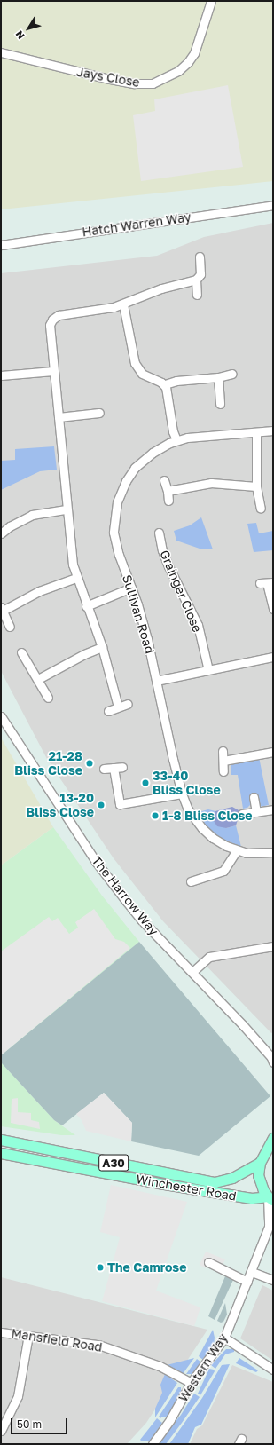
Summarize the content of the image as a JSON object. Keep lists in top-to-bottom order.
{
  "streets": {
    "main road": ["A30", "Winchester Road"],
    "street": [
      "Jays Close",
      "Hatch Warren Way",
      "Grainger Close",
      "Sullivan Road",
      "The Harrow Way",
      "Mansfield Road",
      "Western Way"
    ]
  },
  "crossings": [
    ["Winchester Road", "Western Way"],
    ["Mansfield Road", "Western Way"]
  ],
  "places": [
    "21-28 Bliss Close",
    "33-40 Bliss Close",
    "13-20 Bliss Close",
    "1-8 Bliss Close",
    "The Camrose"
  ],
  "scale_bar": "50 m",
  "north": "bottom left"
}
